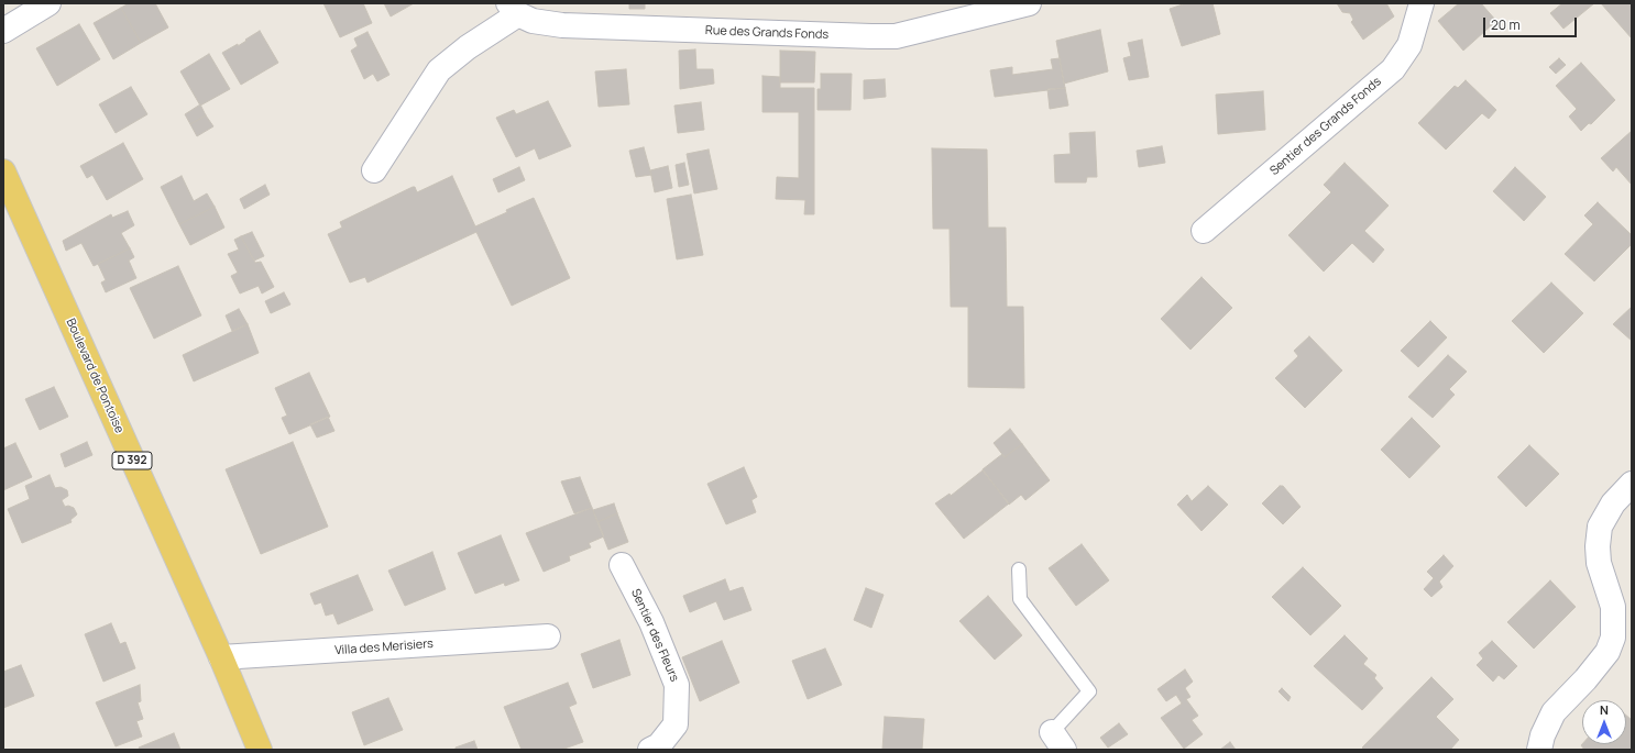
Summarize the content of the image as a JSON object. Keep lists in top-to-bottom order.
{
  "streets": {
    "main road": ["Boulevard de Pontoise", "D 392"],
    "street": [
      "Rue des Grands Fonds",
      "Sentier des Grands Fonds",
      "Sentier des Fleurs",
      "Villa des Merisiers"
    ]
  },
  "crossings": [
    ["Boulevard de Pontoise", "Villa des Merisiers"]
  ],
  "scale_bar": "20 m",
  "north": "top"
}
